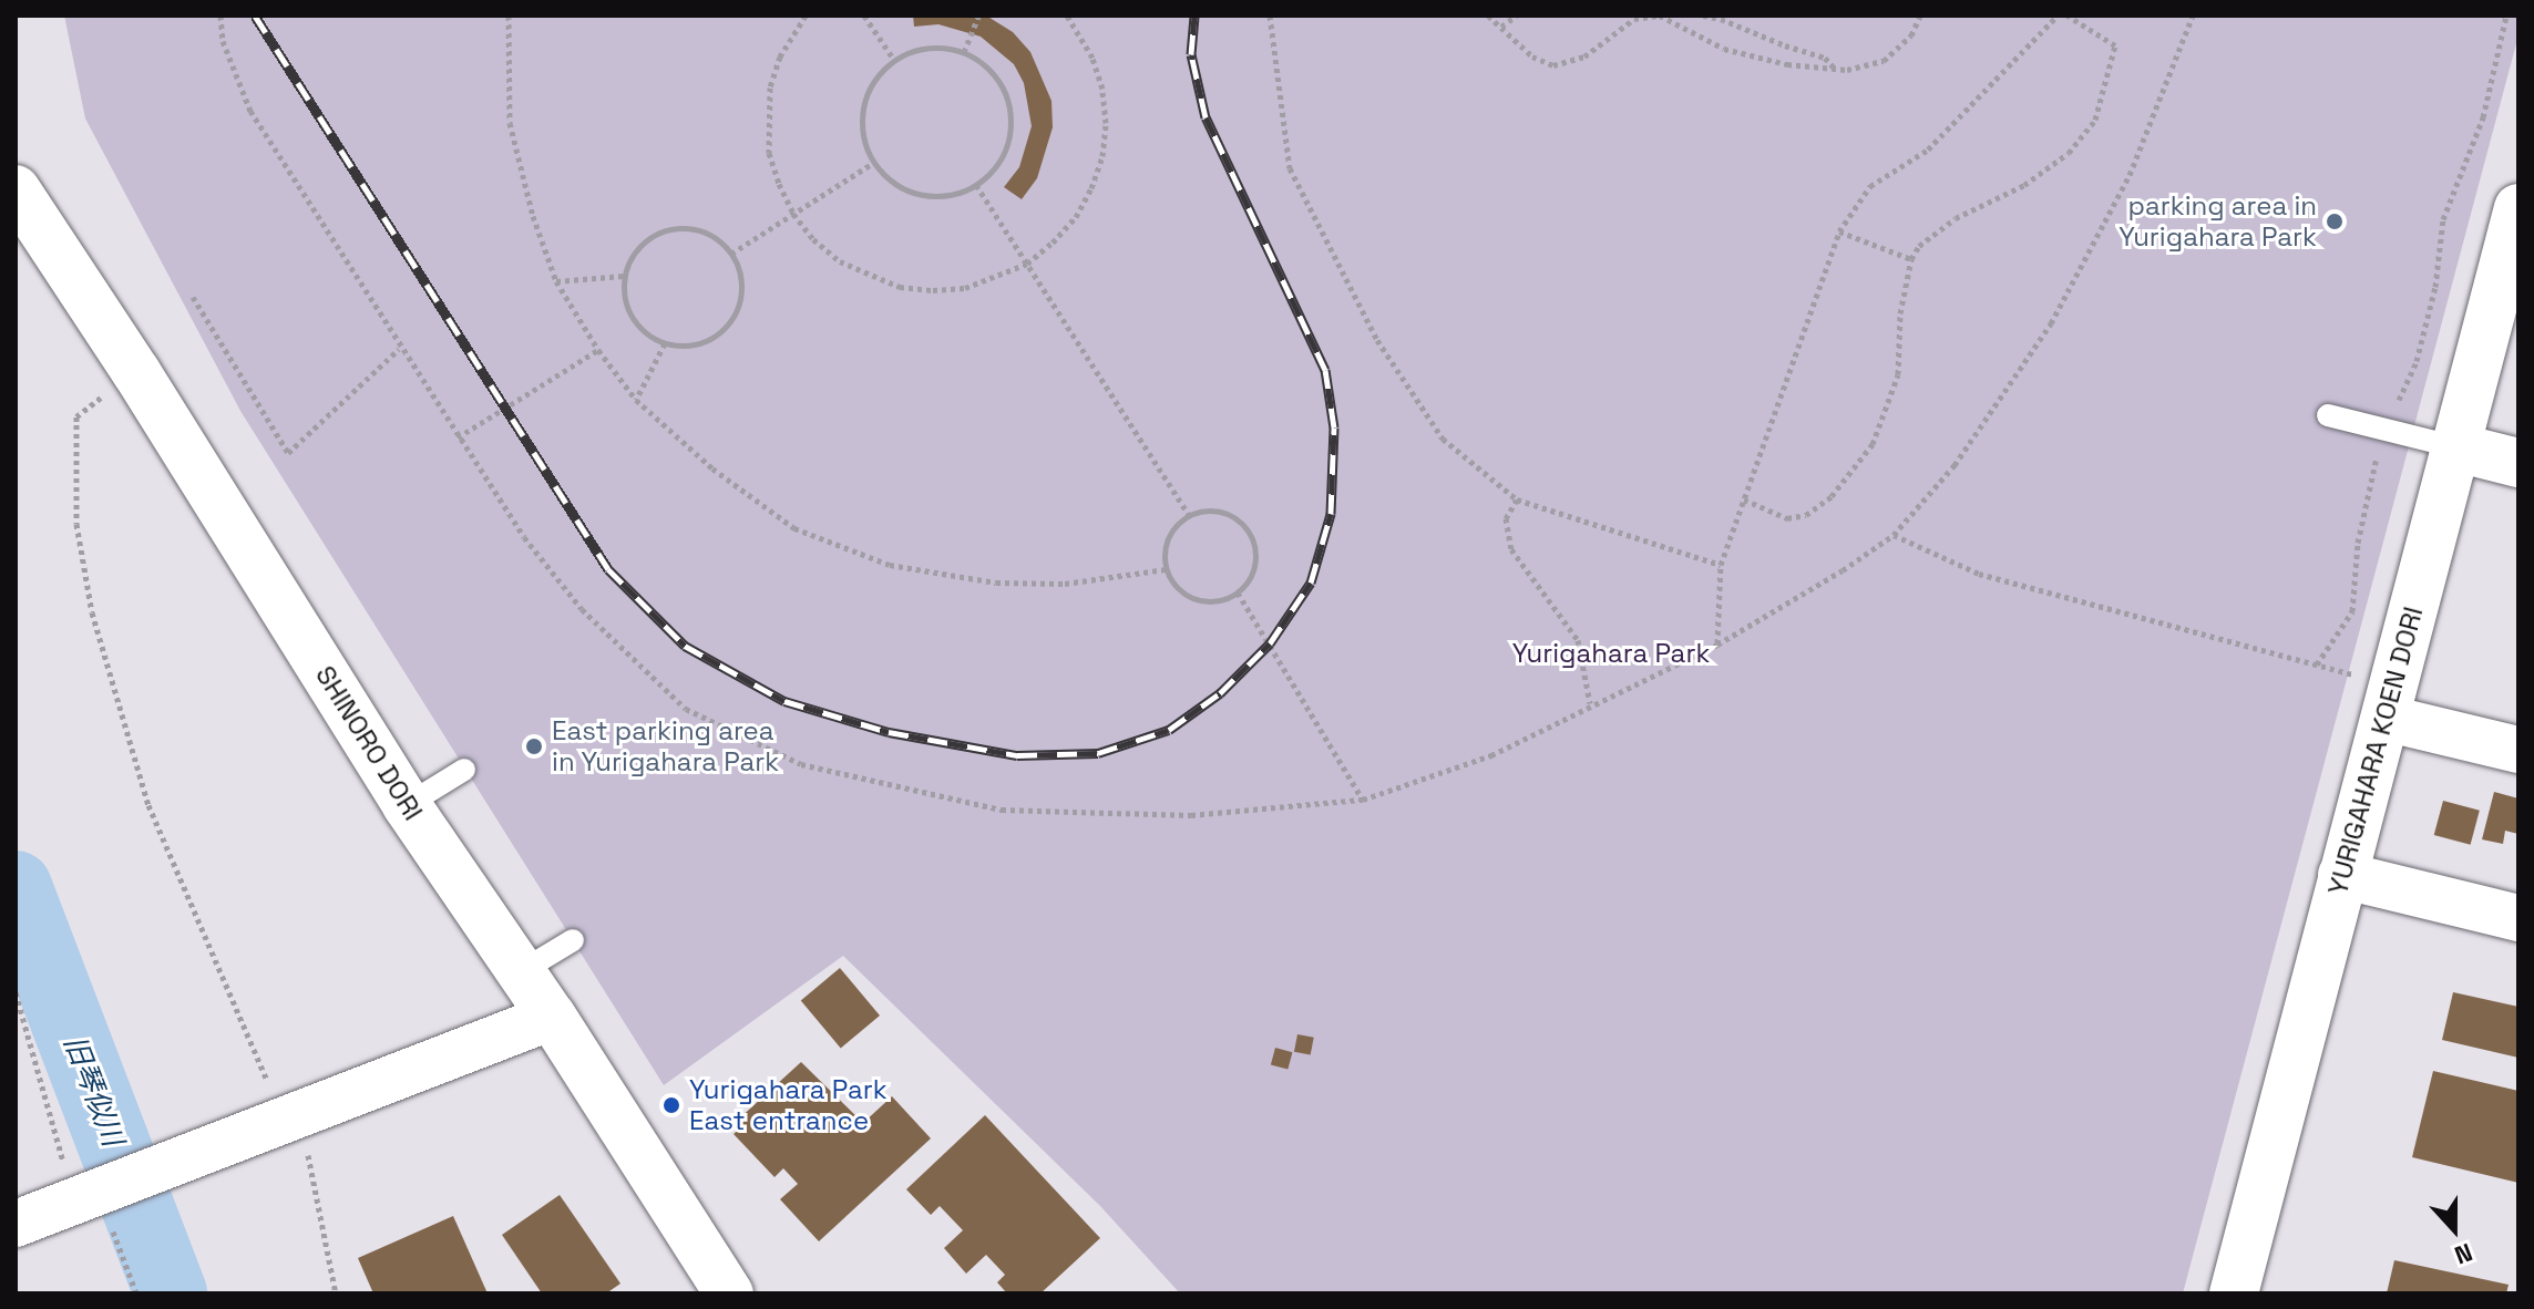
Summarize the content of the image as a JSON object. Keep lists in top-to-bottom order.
{
  "streets": {
    "street": ["SHINORO DORI", "YURIGAHARA KOEN DORI"]
  },
  "water": ["旧琴似川"],
  "parks": ["Yurigahara Park"],
  "places": ["parking area in Yurigahara Park", "East parking area in Yurigahara Park", "Yurigahara Park East entrance"],
  "north": "bottom"
}
